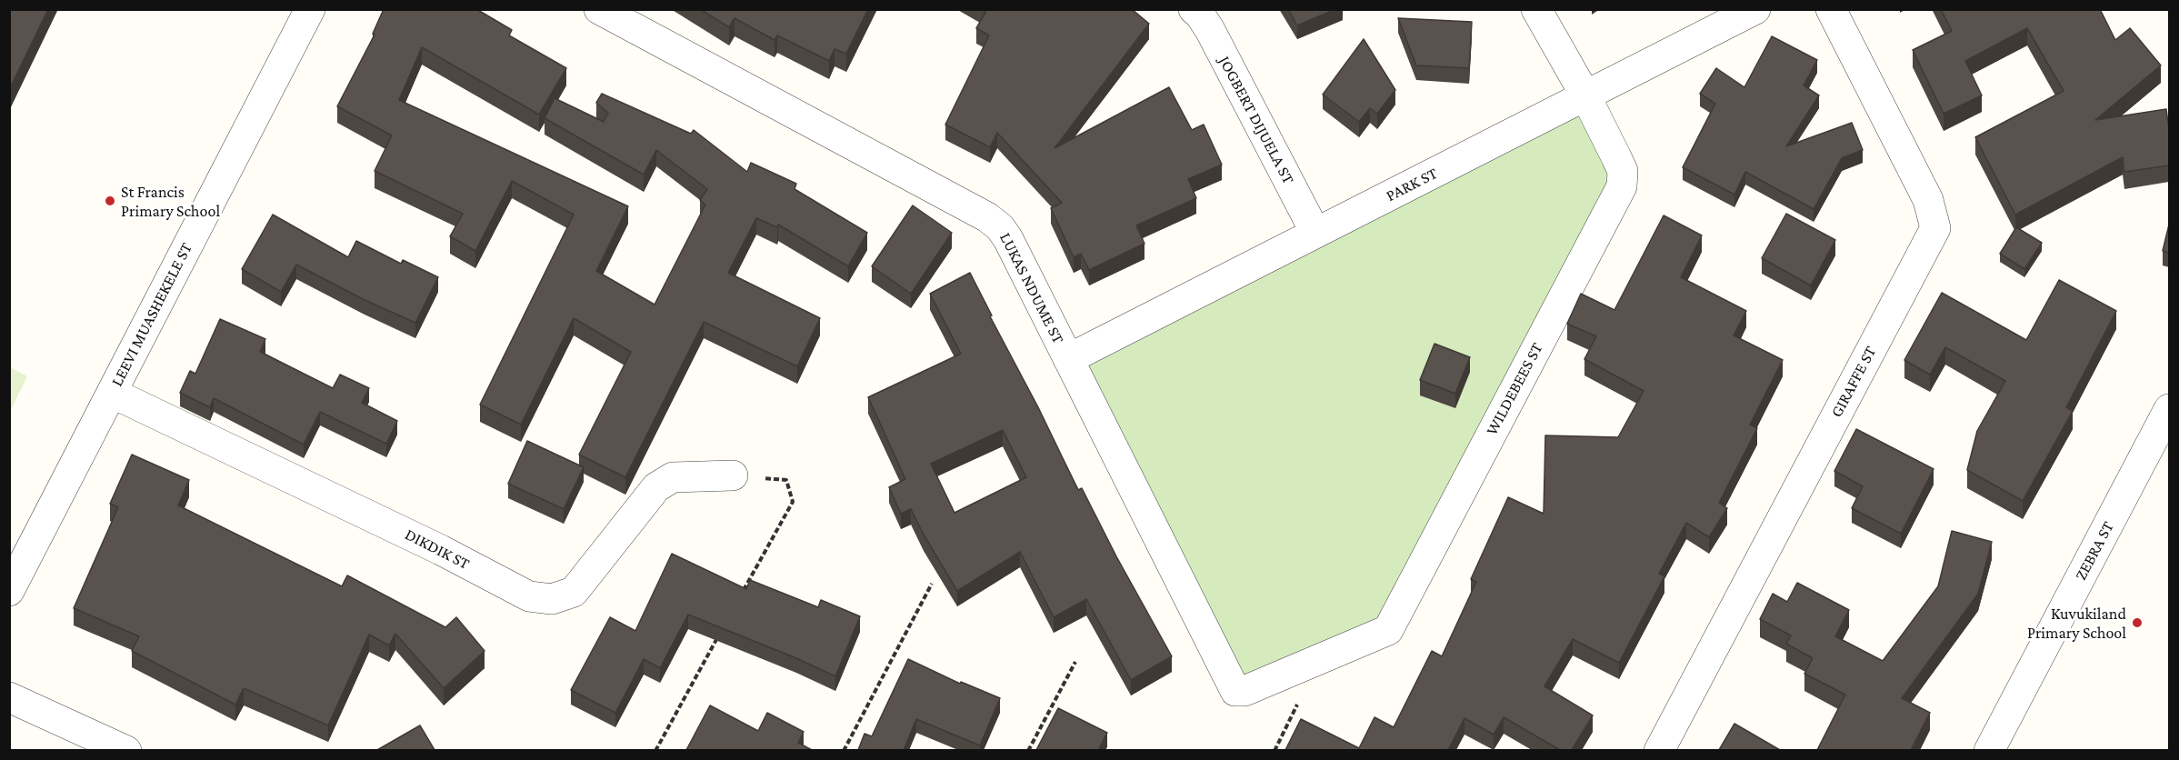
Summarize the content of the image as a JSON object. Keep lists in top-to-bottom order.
{
  "streets": {
    "street": [
      "JOGBERT DIJUELA ST",
      "PARK ST",
      "LUKAS NDUME ST",
      "LEEVI MUASHEKELE ST",
      "GIRAFFE ST",
      "WILDEBEES ST",
      "DIKDIK ST",
      "ZEBRA ST"
    ]
  },
  "crossings": [
    ["JOGBERT DIJUELA ST", "PARK ST"],
    ["PARK ST", "LUKAS NDUME ST"],
    ["PARK ST", "WILDEBEES ST"],
    ["LUKAS NDUME ST", "WILDEBEES ST"],
    ["LEEVI MUASHEKELE ST", "DIKDIK ST"]
  ],
  "places": ["St Francis Primary School", "Kuvukiland Primary School"]
}
